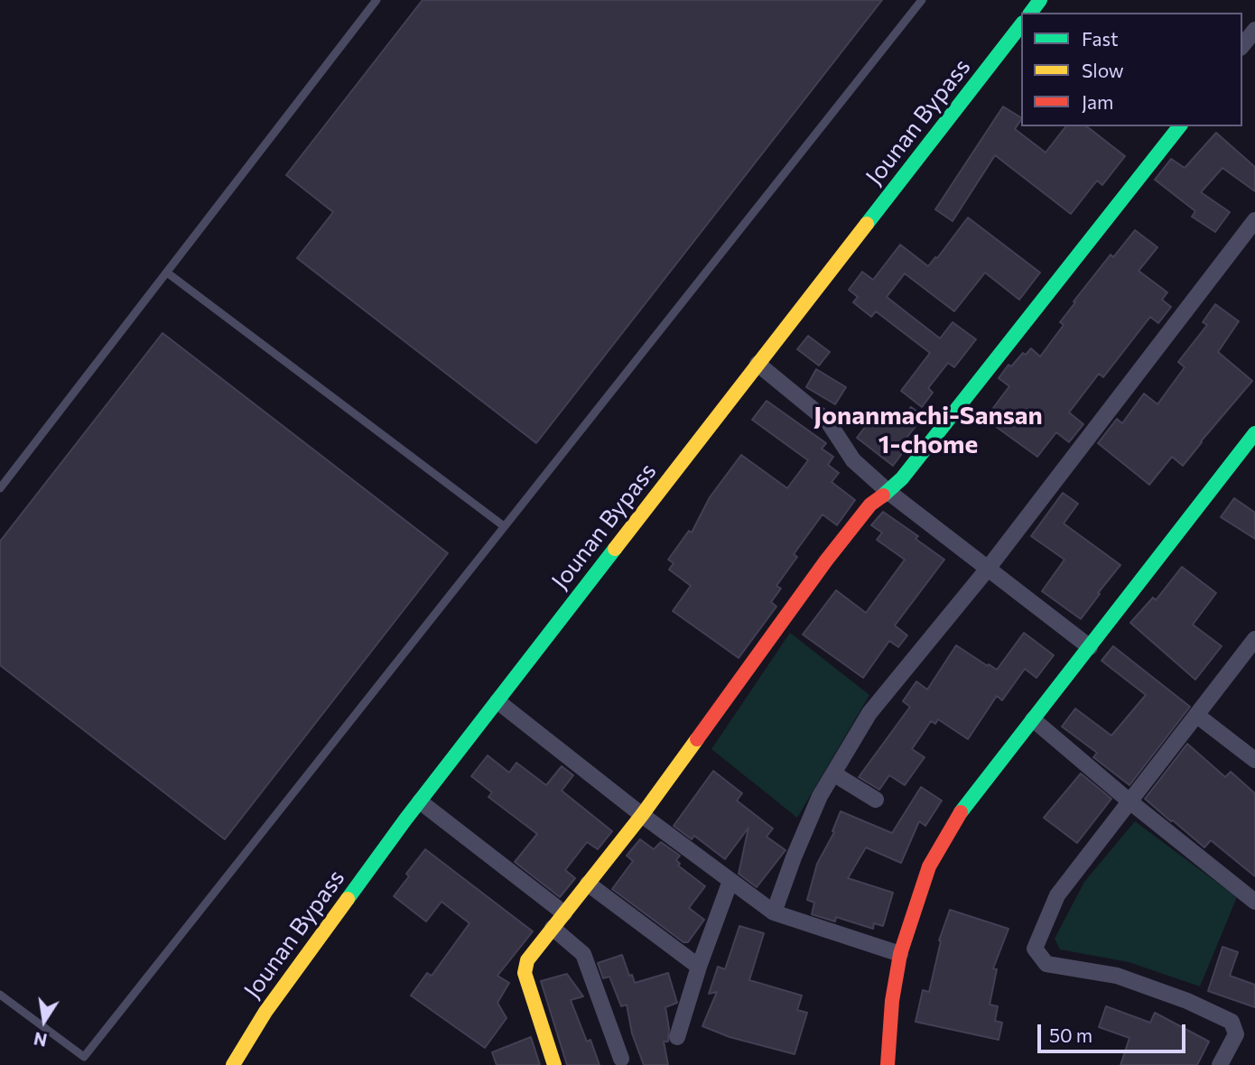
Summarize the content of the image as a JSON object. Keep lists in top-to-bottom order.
{
  "streets": {
    "main road": ["Jounan Bypass"]
  },
  "districts": ["Jonanmachi-Sansan 1-chome"],
  "legend": ["Fast", "Slow", "Jam"],
  "scale_bar": "50 m",
  "north": "bottom"
}
